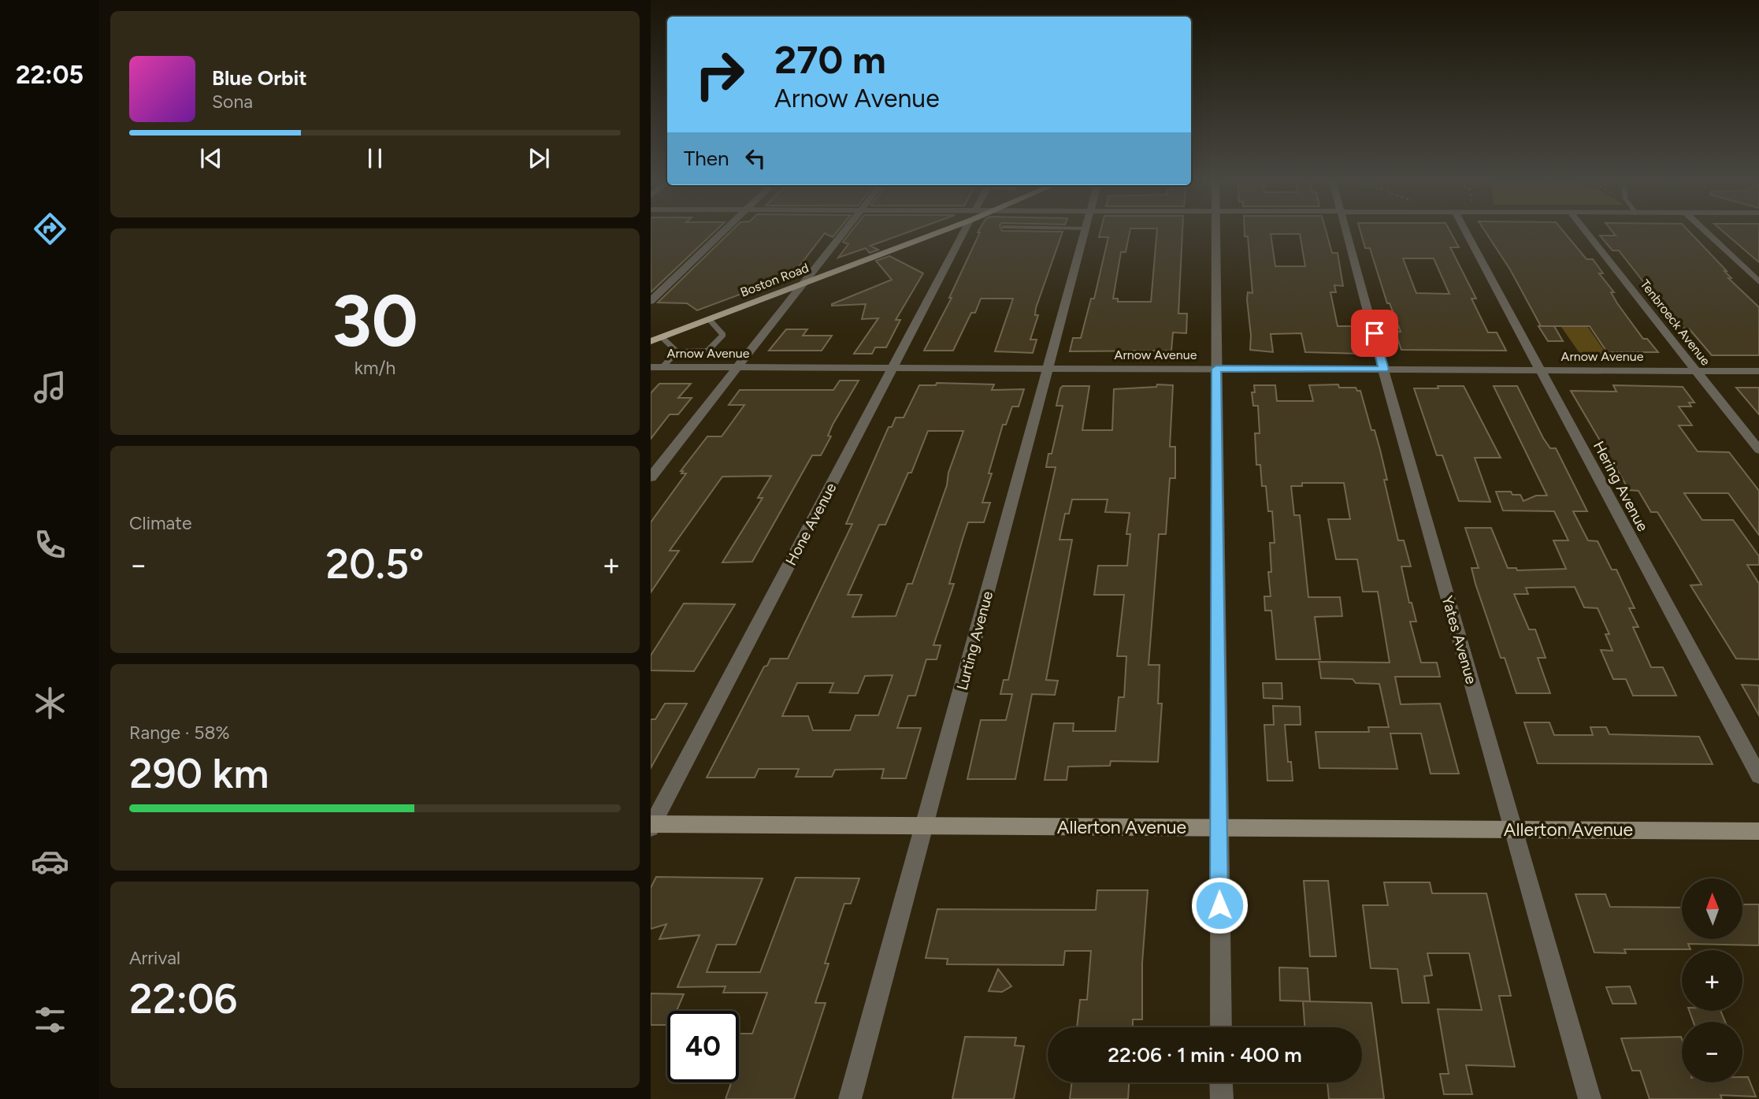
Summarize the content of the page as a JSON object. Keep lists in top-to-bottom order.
{
  "streets": {
    "main road": ["Boston Road", "Allerton Avenue"],
    "street": [
      "Tenbroeck Avenue",
      "Arnow Avenue",
      "Hering Avenue",
      "Hone Avenue",
      "Yates Avenue",
      "Lurting Avenue"
    ]
  },
  "crossings": [
    ["Tenbroeck Avenue", "Arnow Avenue"],
    ["Arnow Avenue", "Hering Avenue"],
    ["Arnow Avenue", "Hone Avenue"],
    ["Arnow Avenue", "Yates Avenue"],
    ["Arnow Avenue", "Lurting Avenue"],
    ["Hone Avenue", "Allerton Avenue"],
    ["Yates Avenue", "Allerton Avenue"],
    ["Lurting Avenue", "Allerton Avenue"]
  ],
  "north": "top",
  "page": {
    "tabs": "22:05",
    "turn": ["270 m", "Arnow Avenue"],
    "song": ["Blue Orbit", "Sona"],
    "then": "Then",
    "tile": [
      ["30", "km/h"],
      "Climate",
      ["Range · 58%", "290 km"],
      ["Arrival", "22:06"]
    ],
    "heat": ["−", "20.5°", "+"],
    "map_buttons": ["+", "−"],
    "limit": "40",
    "trip": "22:06 · 1 min · 400 m"
  }
}
